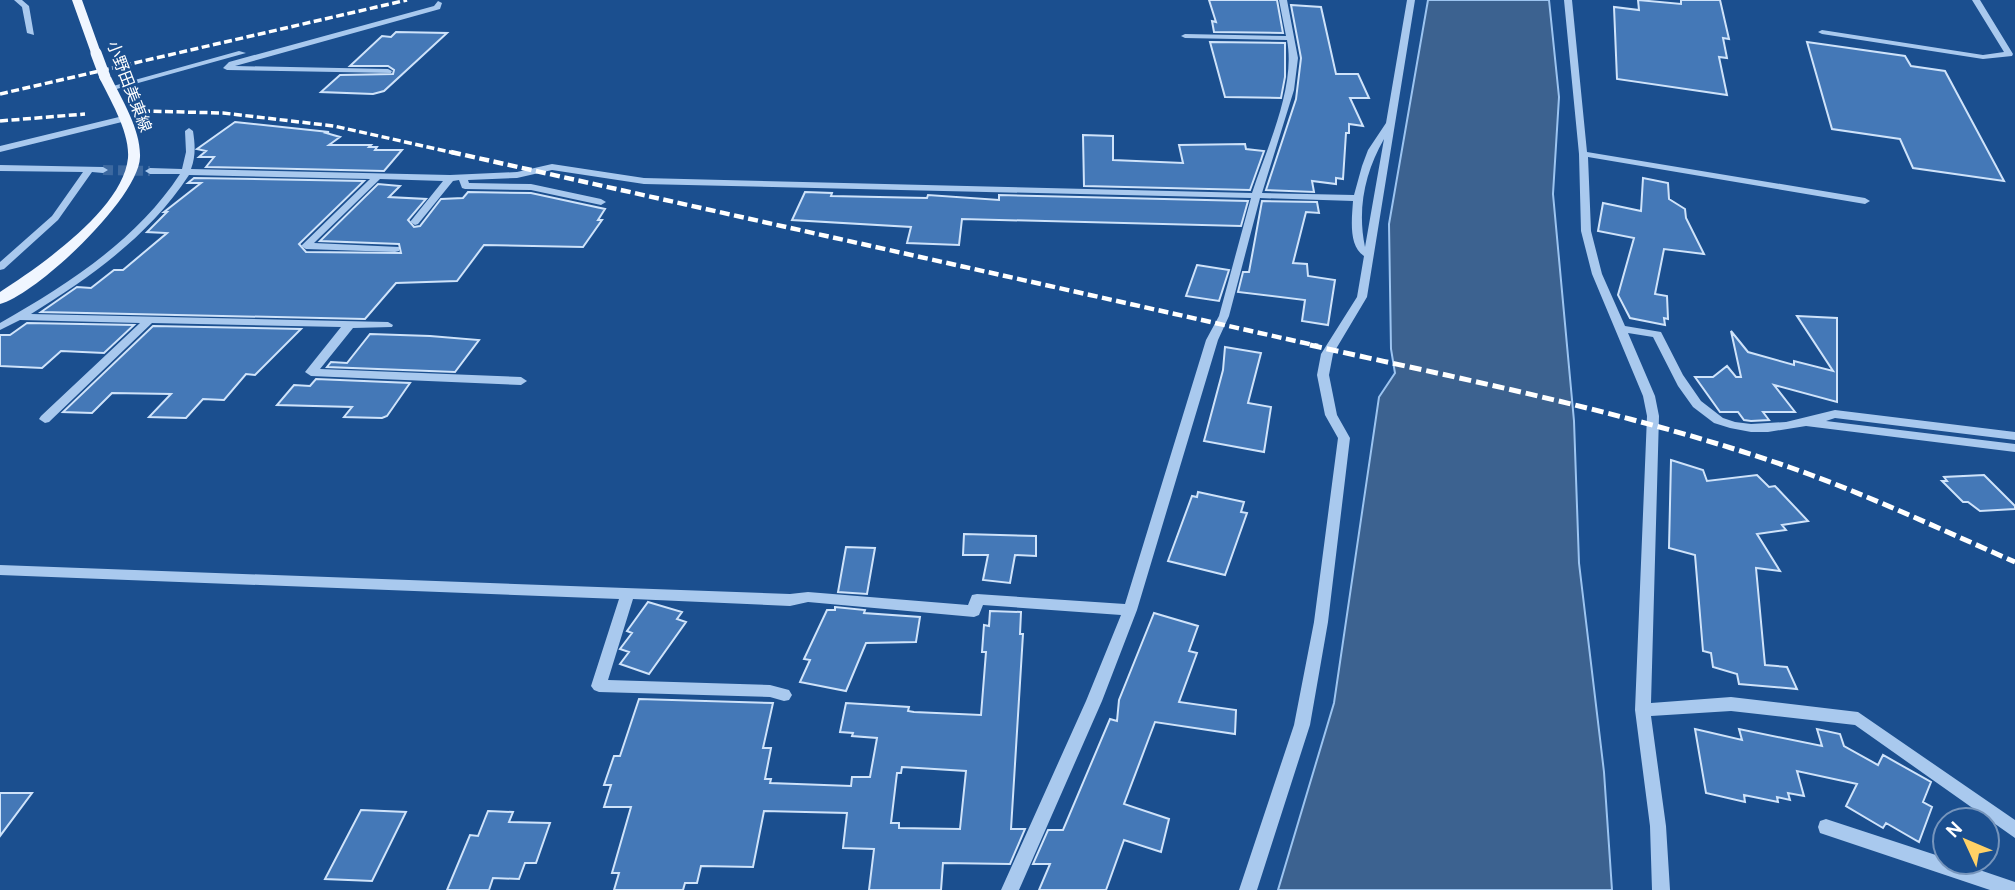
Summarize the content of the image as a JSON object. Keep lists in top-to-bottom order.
{
  "streets": {
    "main road": ["小野田美東線"]
  },
  "north": "top left"
}
